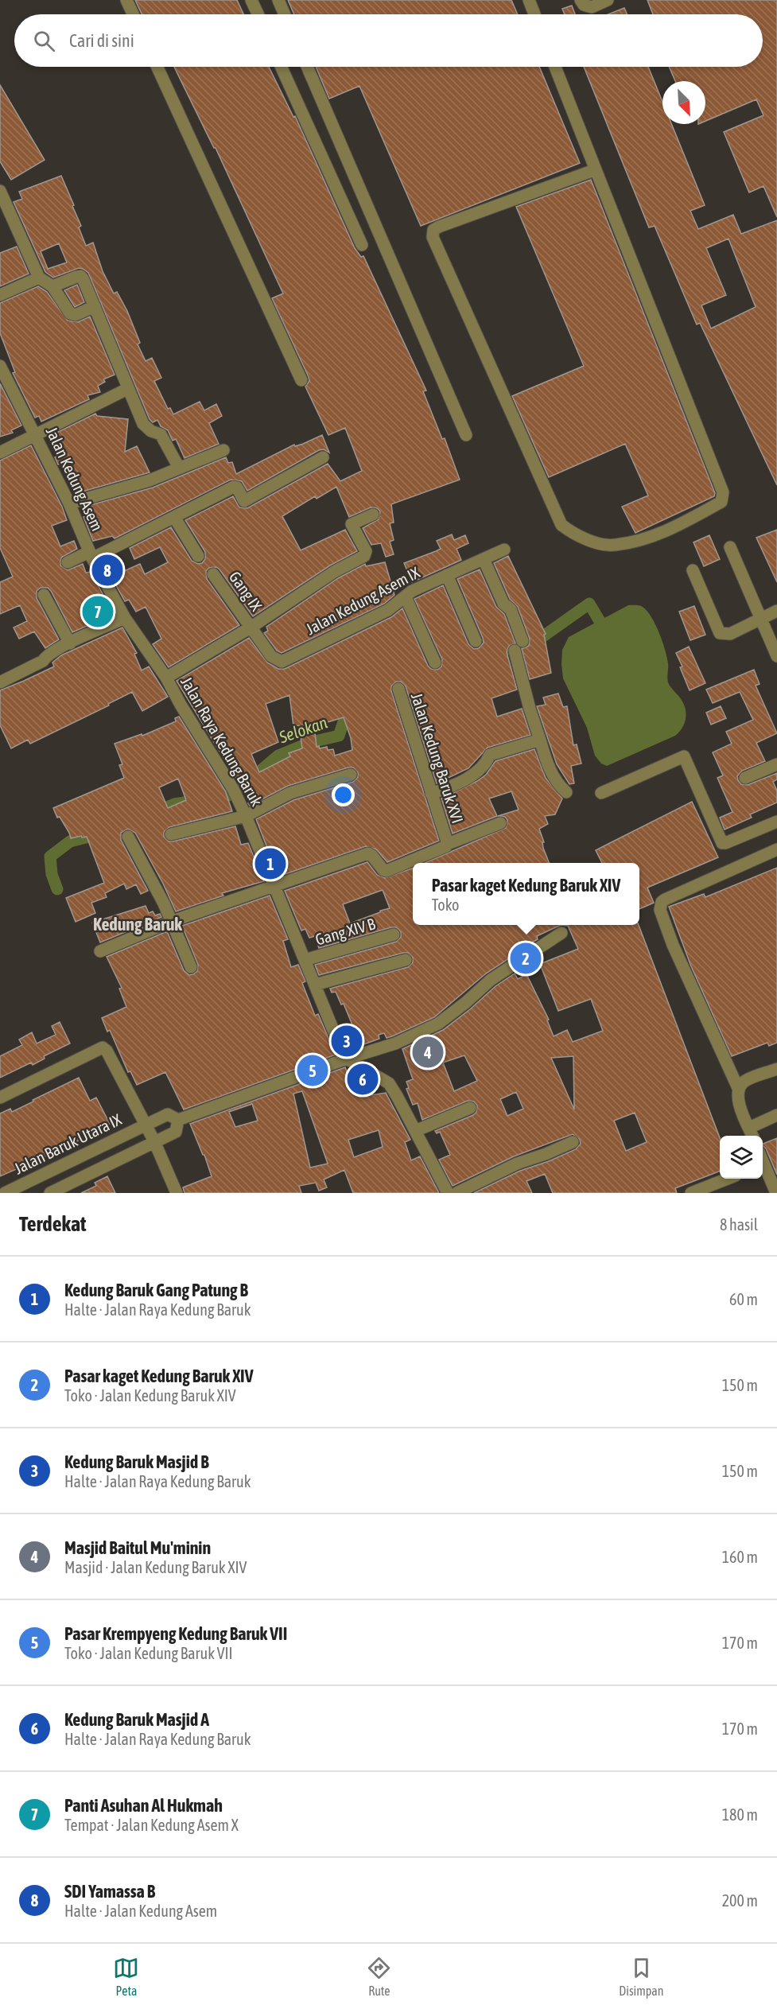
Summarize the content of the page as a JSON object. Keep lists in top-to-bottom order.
{
  "streets": {
    "street": [
      "Jalan Kedung Asem",
      "Gang IX",
      "Jalan Kedung Asem IX",
      "Jalan Raya Kedung Baruk",
      "Jalan Kedung Baruk XVI",
      "Gang XIV B",
      "Jalan Baruk Utara IX"
    ]
  },
  "crossings": [
    ["Jalan Kedung Asem", "Jalan Raya Kedung Baruk"],
    ["Gang IX", "Jalan Kedung Asem IX"],
    ["Jalan Raya Kedung Baruk", "Jalan Kedung Baruk XVI"],
    ["Jalan Raya Kedung Baruk", "Gang XIV B"]
  ],
  "districts": ["Kedung Baruk"],
  "water": ["Selokan"],
  "north": "bottom right",
  "page": {
    "search": "Cari di sini",
    "pins": [
      "8",
      "7",
      "1",
      "2",
      "3",
      "4",
      "5",
      "6"
    ],
    "popup": ["Pasar kaget Kedung Baruk XIV", "Toko"],
    "heading": ["Terdekat", "8 hasil"],
    "list": [
      {
        "mark": "1",
        "name": "Kedung Baruk Gang Patung B",
        "note": "Halte · Jalan Raya Kedung Baruk",
        "value": "60 m"
      },
      {
        "mark": "2",
        "name": "Pasar kaget Kedung Baruk XIV",
        "note": "Toko · Jalan Kedung Baruk XIV",
        "value": "150 m"
      },
      {
        "mark": "3",
        "name": "Kedung Baruk Masjid B",
        "note": "Halte · Jalan Raya Kedung Baruk",
        "value": "150 m"
      },
      {
        "mark": "4",
        "name": "Masjid Baitul Mu'minin",
        "note": "Masjid · Jalan Kedung Baruk XIV",
        "value": "160 m"
      },
      {
        "mark": "5",
        "name": "Pasar Krempyeng Kedung Baruk VII",
        "note": "Toko · Jalan Kedung Baruk VII",
        "value": "170 m"
      },
      {
        "mark": "6",
        "name": "Kedung Baruk Masjid A",
        "note": "Halte · Jalan Raya Kedung Baruk",
        "value": "170 m"
      },
      {
        "mark": "7",
        "name": "Panti Asuhan Al Hukmah",
        "note": "Tempat · Jalan Kedung Asem X",
        "value": "180 m"
      },
      {
        "mark": "8",
        "name": "SDI Yamassa B",
        "note": "Halte · Jalan Kedung Asem",
        "value": "200 m"
      }
    ],
    "nav": ["Peta", "Rute", "Disimpan"]
  }
}
